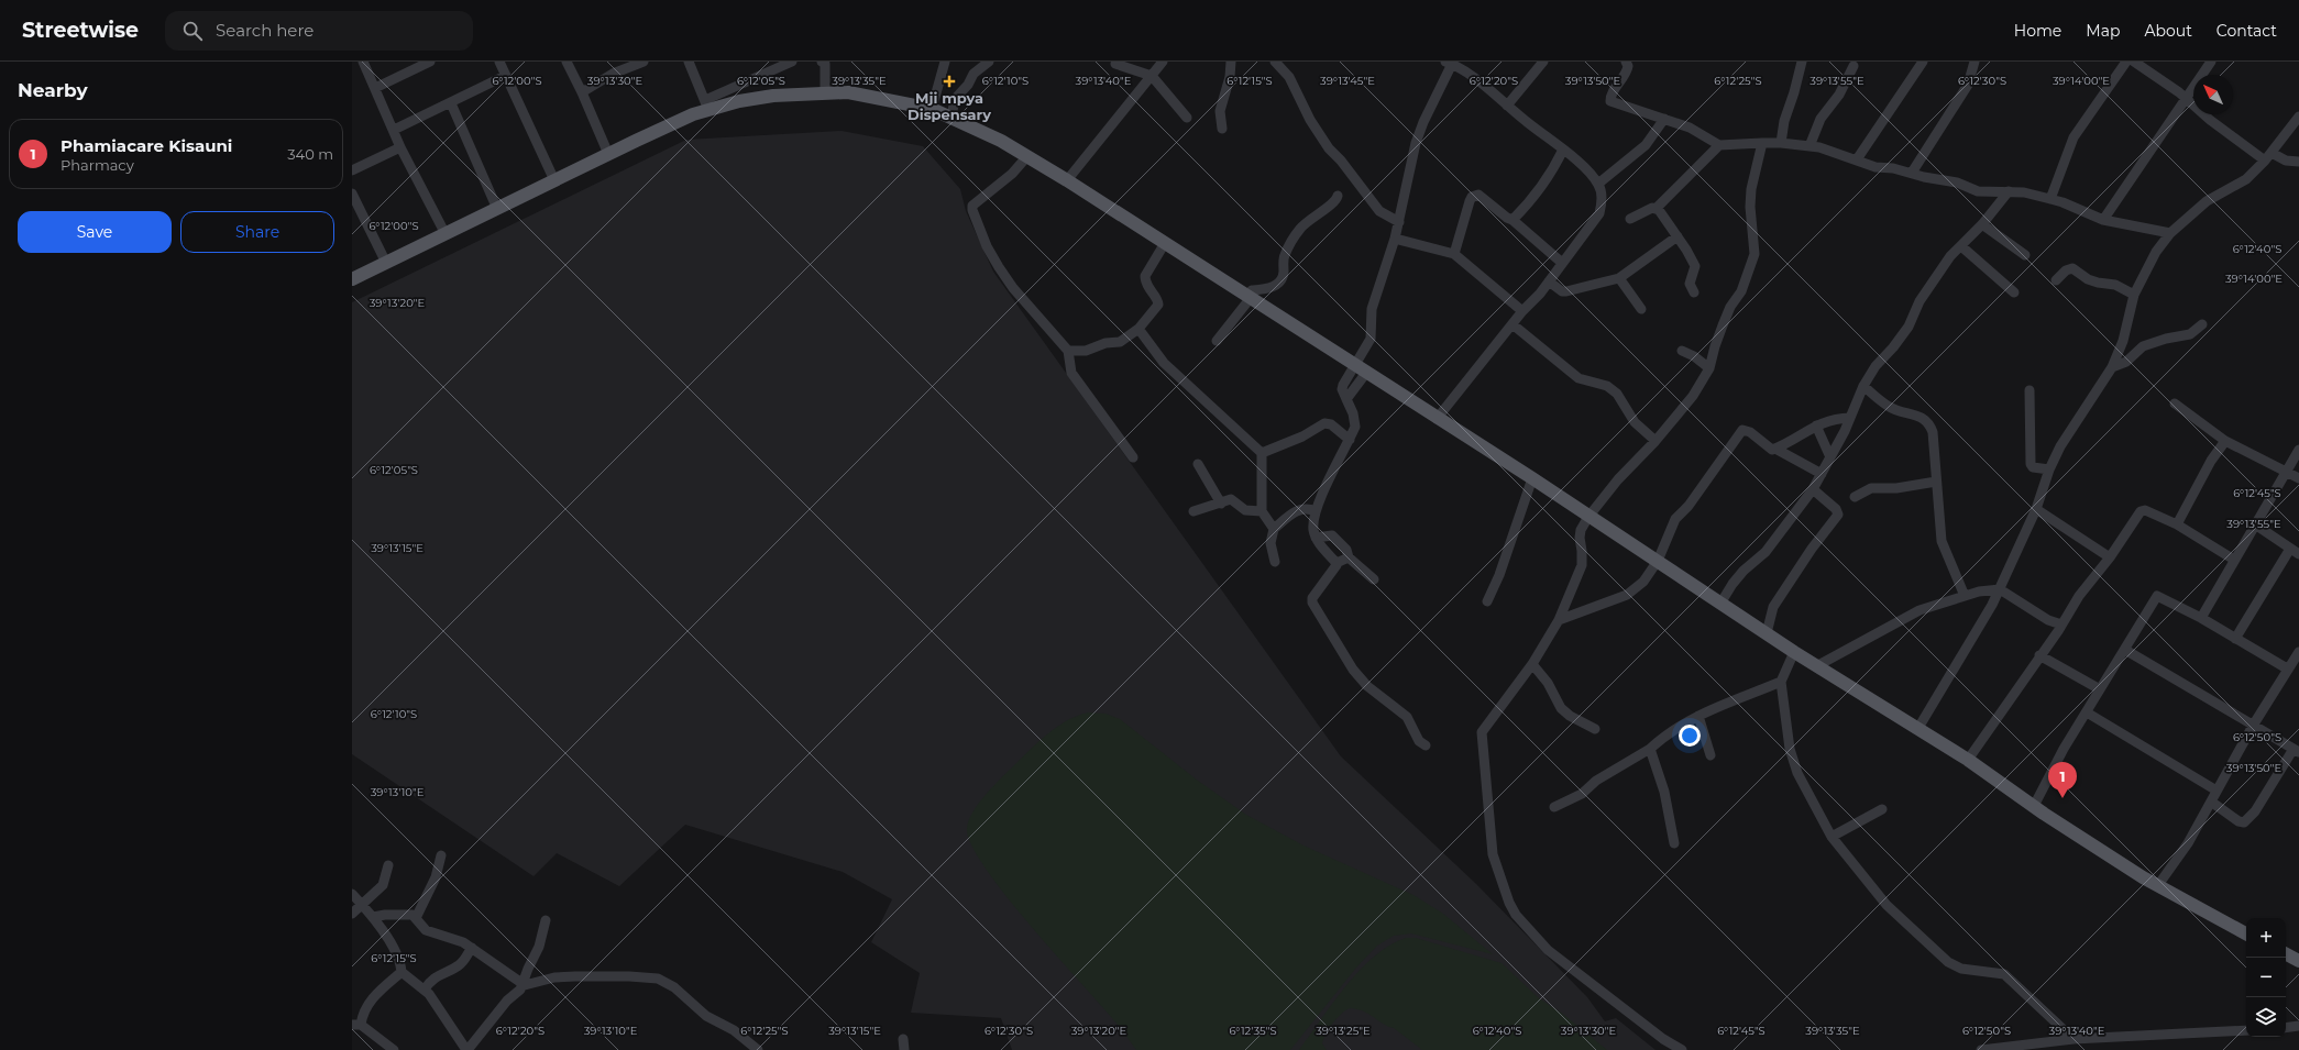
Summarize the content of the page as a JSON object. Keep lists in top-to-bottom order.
{
  "places": {
    "health": ["Mji mpya Dispensary"]
  },
  "north": "top left",
  "page": {
    "header": "Streetwise",
    "search": "Search here",
    "nav": [
      "Home",
      "Map",
      "About",
      "Contact"
    ],
    "heading": "Nearby",
    "list": [
      {
        "mark": "1",
        "name": "Phamiacare Kisauni",
        "note": "Pharmacy",
        "value": "340 m"
      }
    ],
    "buttons": ["Save", "Share"],
    "pins": "1",
    "map_buttons": ["+", "−"]
  },
  "coordinates": [
    "6°12'00\"S",
    "39°13'30\"E",
    "6°12'05\"S",
    "39°13'35\"E",
    "6°12'10\"S",
    "39°13'40\"E",
    "6°12'15\"S",
    "39°13'45\"E",
    "39°13'50\"E",
    "6°12'25\"S",
    "39°13'55\"E",
    "39°14'00\"E",
    "6°12'20\"S",
    "6°12'30\"S",
    "6°12'40\"S",
    "39°13'20\"E",
    "6°12'45\"S",
    "39°13'15\"E",
    "6°12'50\"S",
    "39°13'10\"E",
    "6°12'35\"S",
    "39°13'25\"E"
  ]
}
